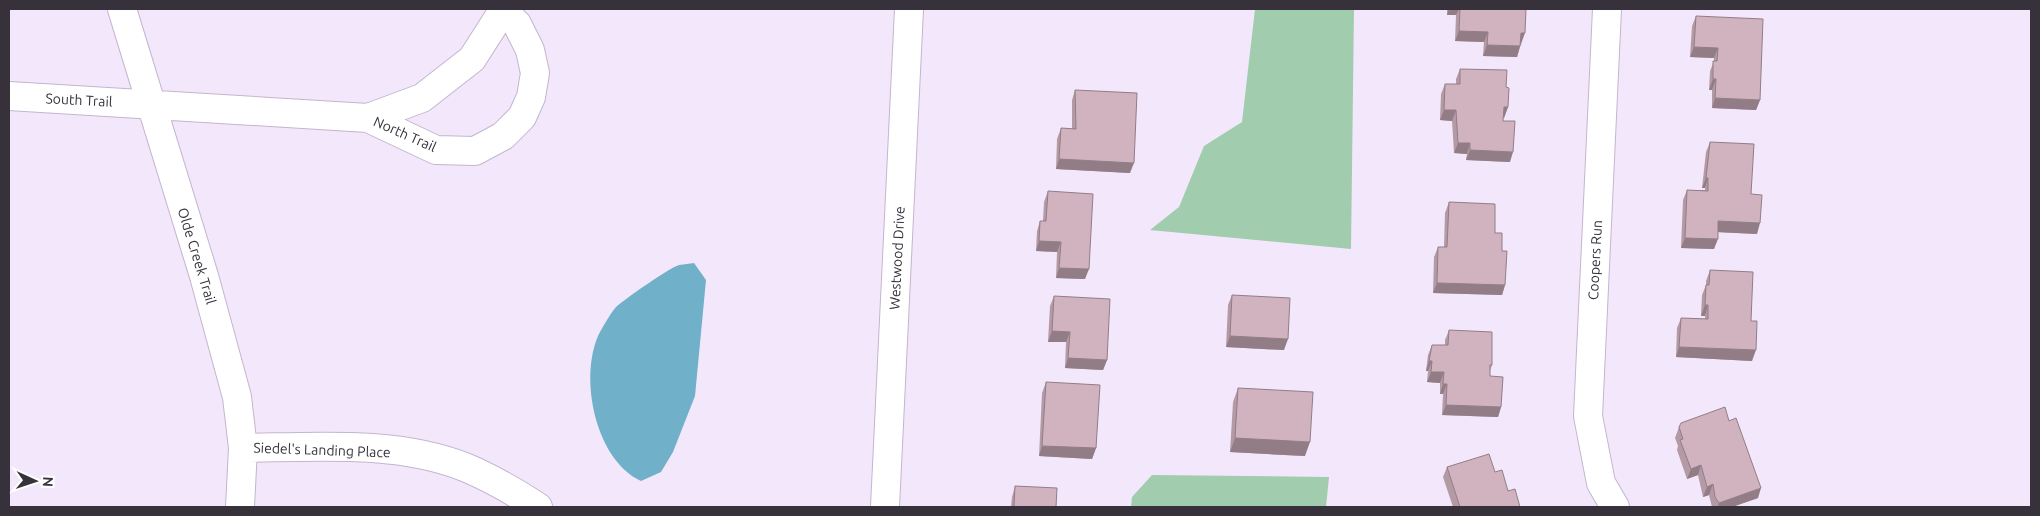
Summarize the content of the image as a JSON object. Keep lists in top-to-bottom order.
{
  "streets": {
    "street": [
      "South Trail",
      "North Trail",
      "Olde Creek Trail",
      "Westwood Drive",
      "Coopers Run",
      "Siedel's Landing Place"
    ]
  },
  "crossings": [
    ["South Trail", "North Trail"],
    ["South Trail", "Olde Creek Trail"],
    ["North Trail", "Olde Creek Trail"],
    ["Olde Creek Trail", "Siedel's Landing Place"]
  ],
  "north": "right"
}
